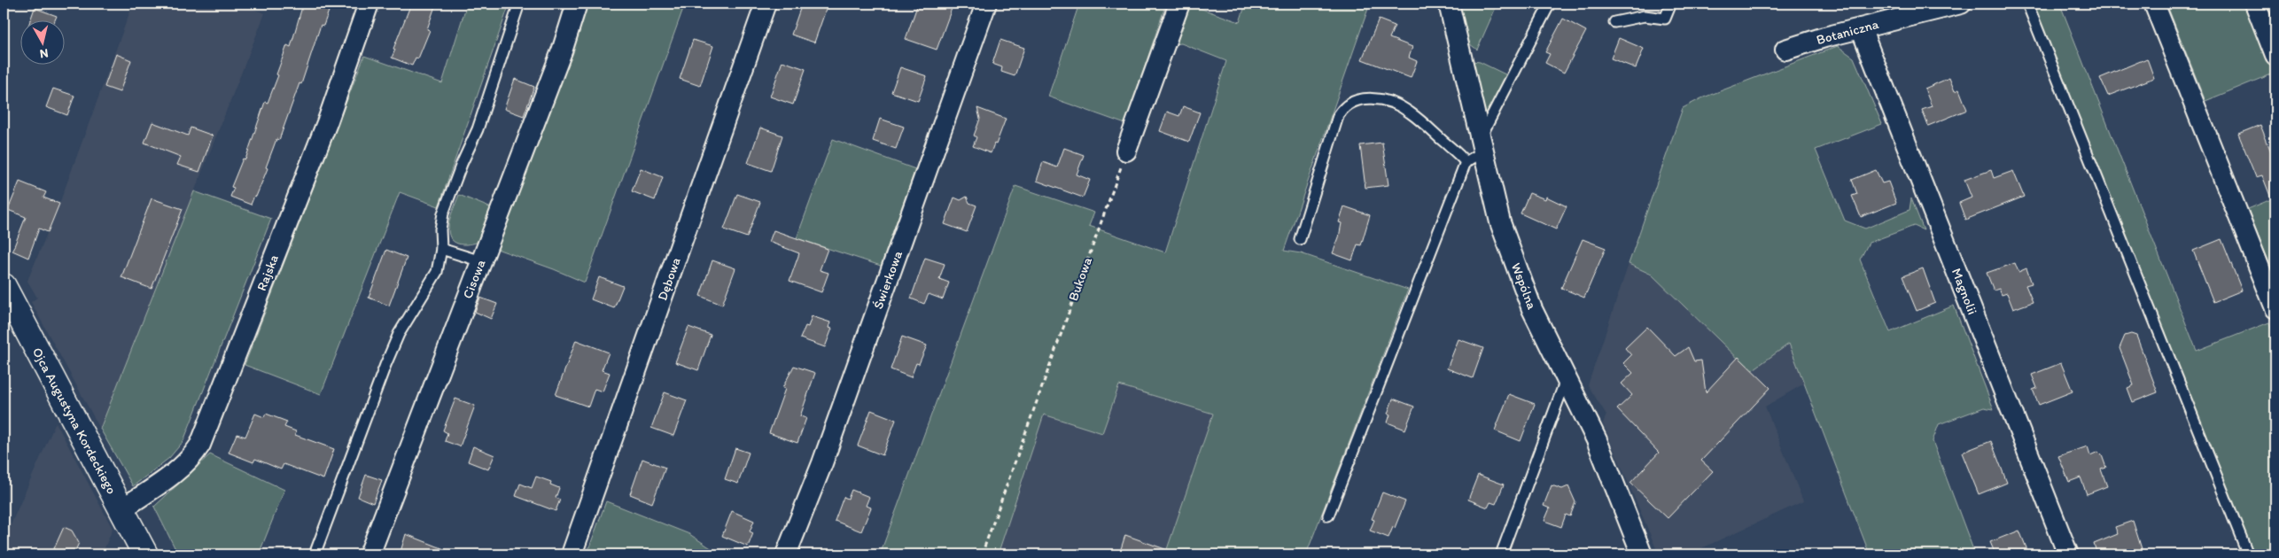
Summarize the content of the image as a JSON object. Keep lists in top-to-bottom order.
{
  "streets": {
    "street": [
      "Botaniczna",
      "Rajska",
      "Cisowa",
      "Dębowa",
      "Świerkowa",
      "Wspólna",
      "Magnolii",
      "Ojca Augustyna Kordeckiego"
    ],
    "path": ["Bukowa"]
  },
  "crossings": [
    ["Botaniczna", "Magnolii"],
    ["Rajska", "Ojca Augustyna Kordeckiego"]
  ],
  "north": "bottom"
}
